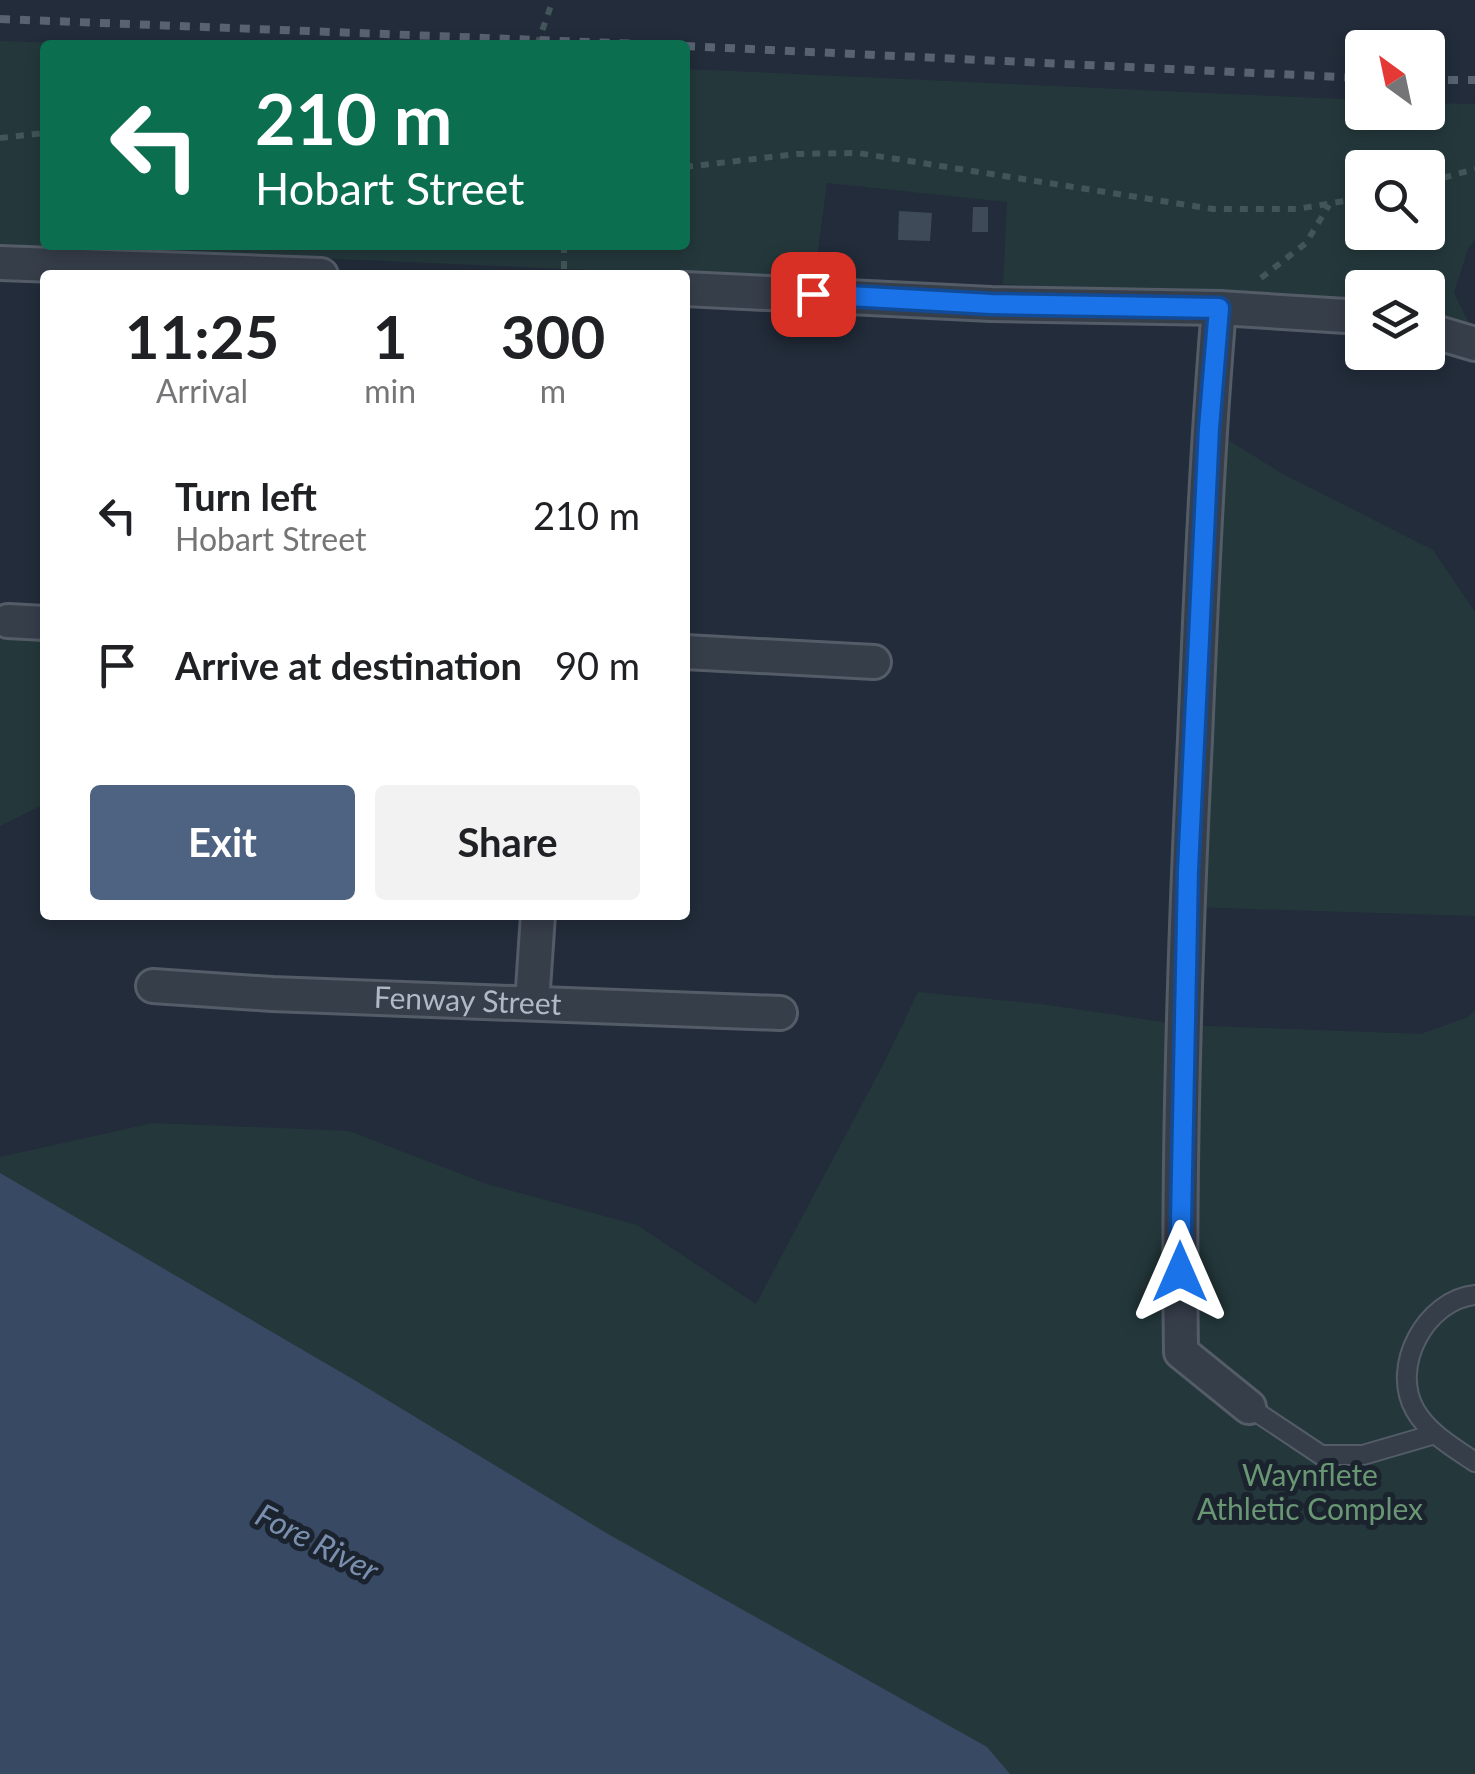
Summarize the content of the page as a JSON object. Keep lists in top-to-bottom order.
{
  "streets": {
    "street": ["Fenway Street"]
  },
  "water": ["Fore River"],
  "parks": ["Waynflete Athletic Complex"],
  "north": "top left",
  "page": {
    "turn": ["210 m", "Hobart Street"],
    "eta": [
      "11:25",
      "Arrival",
      "1",
      "min",
      "300",
      "m"
    ],
    "list": [
      {
        "name": "Turn left",
        "note": "Hobart Street",
        "value": "210 m"
      },
      {
        "name": "Arrive at destination",
        "value": "90 m"
      }
    ],
    "buttons": ["Exit", "Share"]
  }
}
